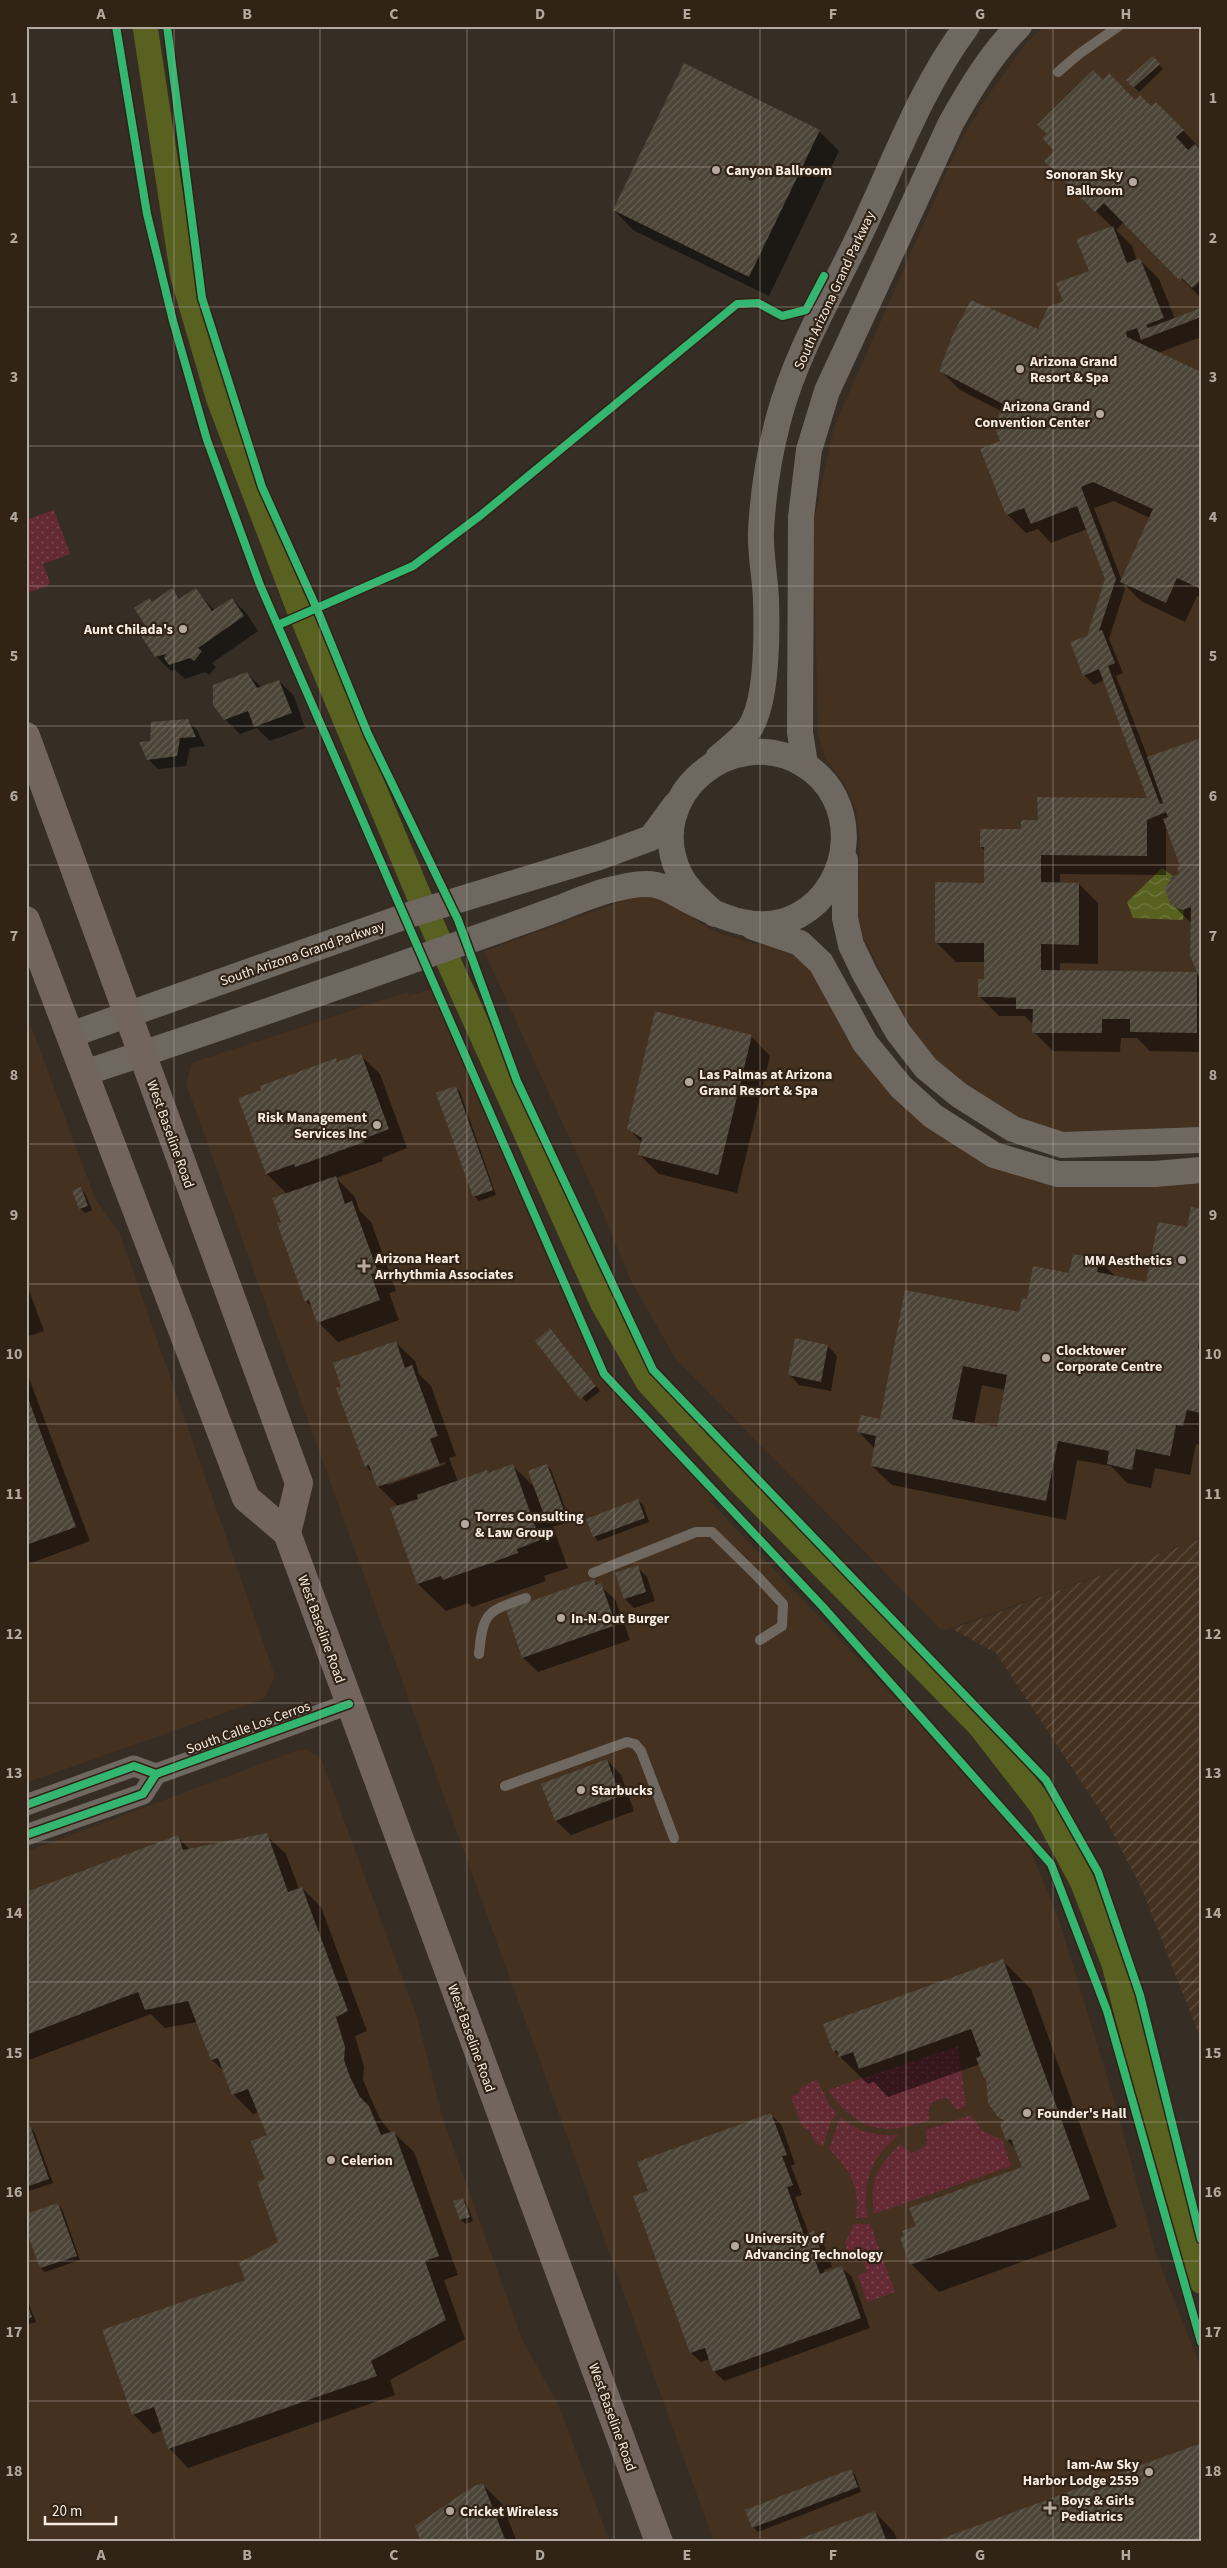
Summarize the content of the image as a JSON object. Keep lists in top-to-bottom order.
{
  "streets": {
    "main road": ["West Baseline Road"],
    "street": ["South Arizona Grand Parkway", "South Calle Los Cerros"]
  },
  "crossings": [
    ["South Arizona Grand Parkway", "West Baseline Road"],
    ["West Baseline Road", "South Calle Los Cerros"]
  ],
  "places": {
    "other": [
      "Canyon Ballroom",
      "Sonoran Sky Ballroom",
      "Arizona Grand Resort & Spa",
      "Arizona Grand Convention Center",
      "Aunt Chilada's",
      "Las Palmas at Arizona Grand Resort & Spa",
      "Risk Management Services Inc",
      "MM Aesthetics",
      "Clocktower Corporate Centre",
      "Torres Consulting & Law Group",
      "In-N-Out Burger",
      "Starbucks",
      "Founder's Hall",
      "Celerion",
      "University of Advancing Technology",
      "Iam-Aw Sky Harbor Lodge 2559",
      "Cricket Wireless"
    ],
    "health": ["Arizona Heart Arrhythmia Associates", "Boys & Girls Pediatrics"]
  },
  "scale_bar": "20 m",
  "grid": {
    "columns": [
      "A",
      "B",
      "C",
      "D",
      "E",
      "F",
      "G",
      "H"
    ],
    "rows": [
      "1",
      "2",
      "3",
      "4",
      "5",
      "6",
      "7",
      "8",
      "9",
      "10",
      "11",
      "12",
      "13",
      "14",
      "15",
      "16",
      "17",
      "18"
    ]
  }
}
